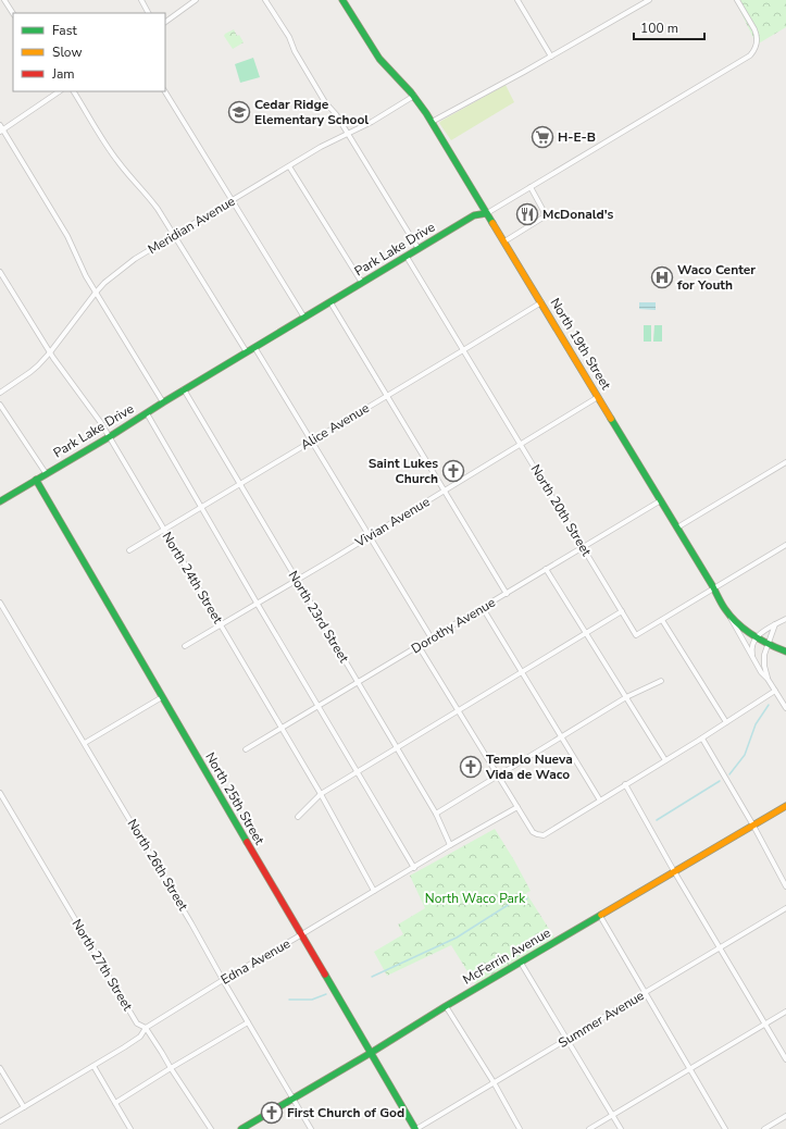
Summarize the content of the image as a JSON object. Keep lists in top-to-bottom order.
{
  "streets": {
    "street": [
      "Meridian Avenue",
      "Park Lake Drive",
      "North 19th Street",
      "Alice Avenue",
      "North 20th Street",
      "Vivian Avenue",
      "North 24th Street",
      "North 23rd Street",
      "Dorothy Avenue",
      "North 25th Street",
      "North 26th Street",
      "McFerrin Avenue",
      "Edna Avenue",
      "North 27th Street",
      "Summer Avenue"
    ]
  },
  "crossings": [
    ["Meridian Avenue", "North 19th Street"],
    ["Meridian Avenue", "North 24th Street"],
    ["Park Lake Drive", "North 19th Street"],
    ["Park Lake Drive", "North 20th Street"],
    ["Park Lake Drive", "North 24th Street"],
    ["Park Lake Drive", "North 23rd Street"],
    ["Park Lake Drive", "North 25th Street"],
    ["North 19th Street", "Alice Avenue"],
    ["North 19th Street", "Vivian Avenue"],
    ["North 19th Street", "Dorothy Avenue"],
    ["Alice Avenue", "North 20th Street"],
    ["Alice Avenue", "North 24th Street"],
    ["Alice Avenue", "North 23rd Street"],
    ["North 20th Street", "Vivian Avenue"],
    ["North 20th Street", "Dorothy Avenue"],
    ["Vivian Avenue", "North 24th Street"],
    ["Vivian Avenue", "North 23rd Street"],
    ["North 24th Street", "Dorothy Avenue"],
    ["North 24th Street", "Edna Avenue"],
    ["North 23rd Street", "Dorothy Avenue"],
    ["North 23rd Street", "Edna Avenue"],
    ["North 25th Street", "McFerrin Avenue"],
    ["North 25th Street", "Edna Avenue"],
    ["North 25th Street", "Summer Avenue"],
    ["North 26th Street", "McFerrin Avenue"],
    ["North 26th Street", "Edna Avenue"],
    ["Edna Avenue", "North 27th Street"]
  ],
  "parks": ["North Waco Park"],
  "places": {
    "school or university": ["Cedar Ridge Elementary School"],
    "supermarket": ["H-E-B"],
    "restaurant": ["McDonald's"],
    "hospital": ["Waco Center for Youth"],
    "church": ["Saint Lukes Church", "Templo Nueva Vida de Waco", "First Church of God"]
  },
  "legend": ["Fast", "Slow", "Jam"],
  "scale_bar": "100 m"
}
